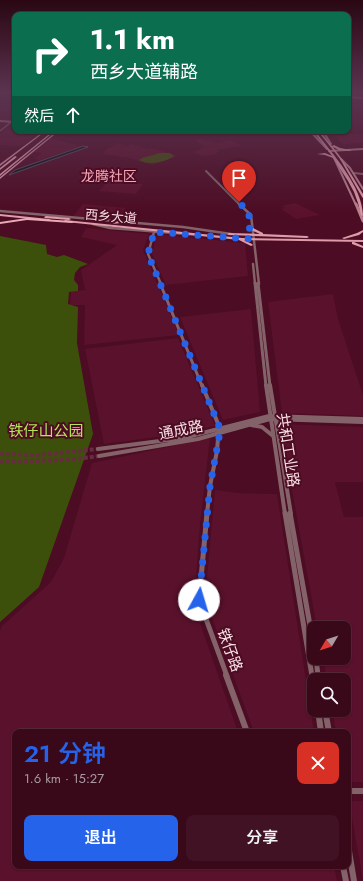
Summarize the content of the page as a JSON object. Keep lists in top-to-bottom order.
{
  "streets": {
    "main road": ["西乡大道"],
    "street": ["通成路", "共和工业路", "铁仔路"]
  },
  "crossings": [
    ["西乡大道", "共和工业路"],
    ["通成路", "共和工业路"]
  ],
  "districts": ["龙腾社区"],
  "parks": ["铁仔山公园"],
  "north": "bottom left",
  "page": {
    "turn": ["1.1 km", "西乡大道辅路"],
    "then": "然后",
    "heading": ["21 分钟", "1.6 km · 15:27"],
    "buttons": ["退出", "分享"]
  }
}
